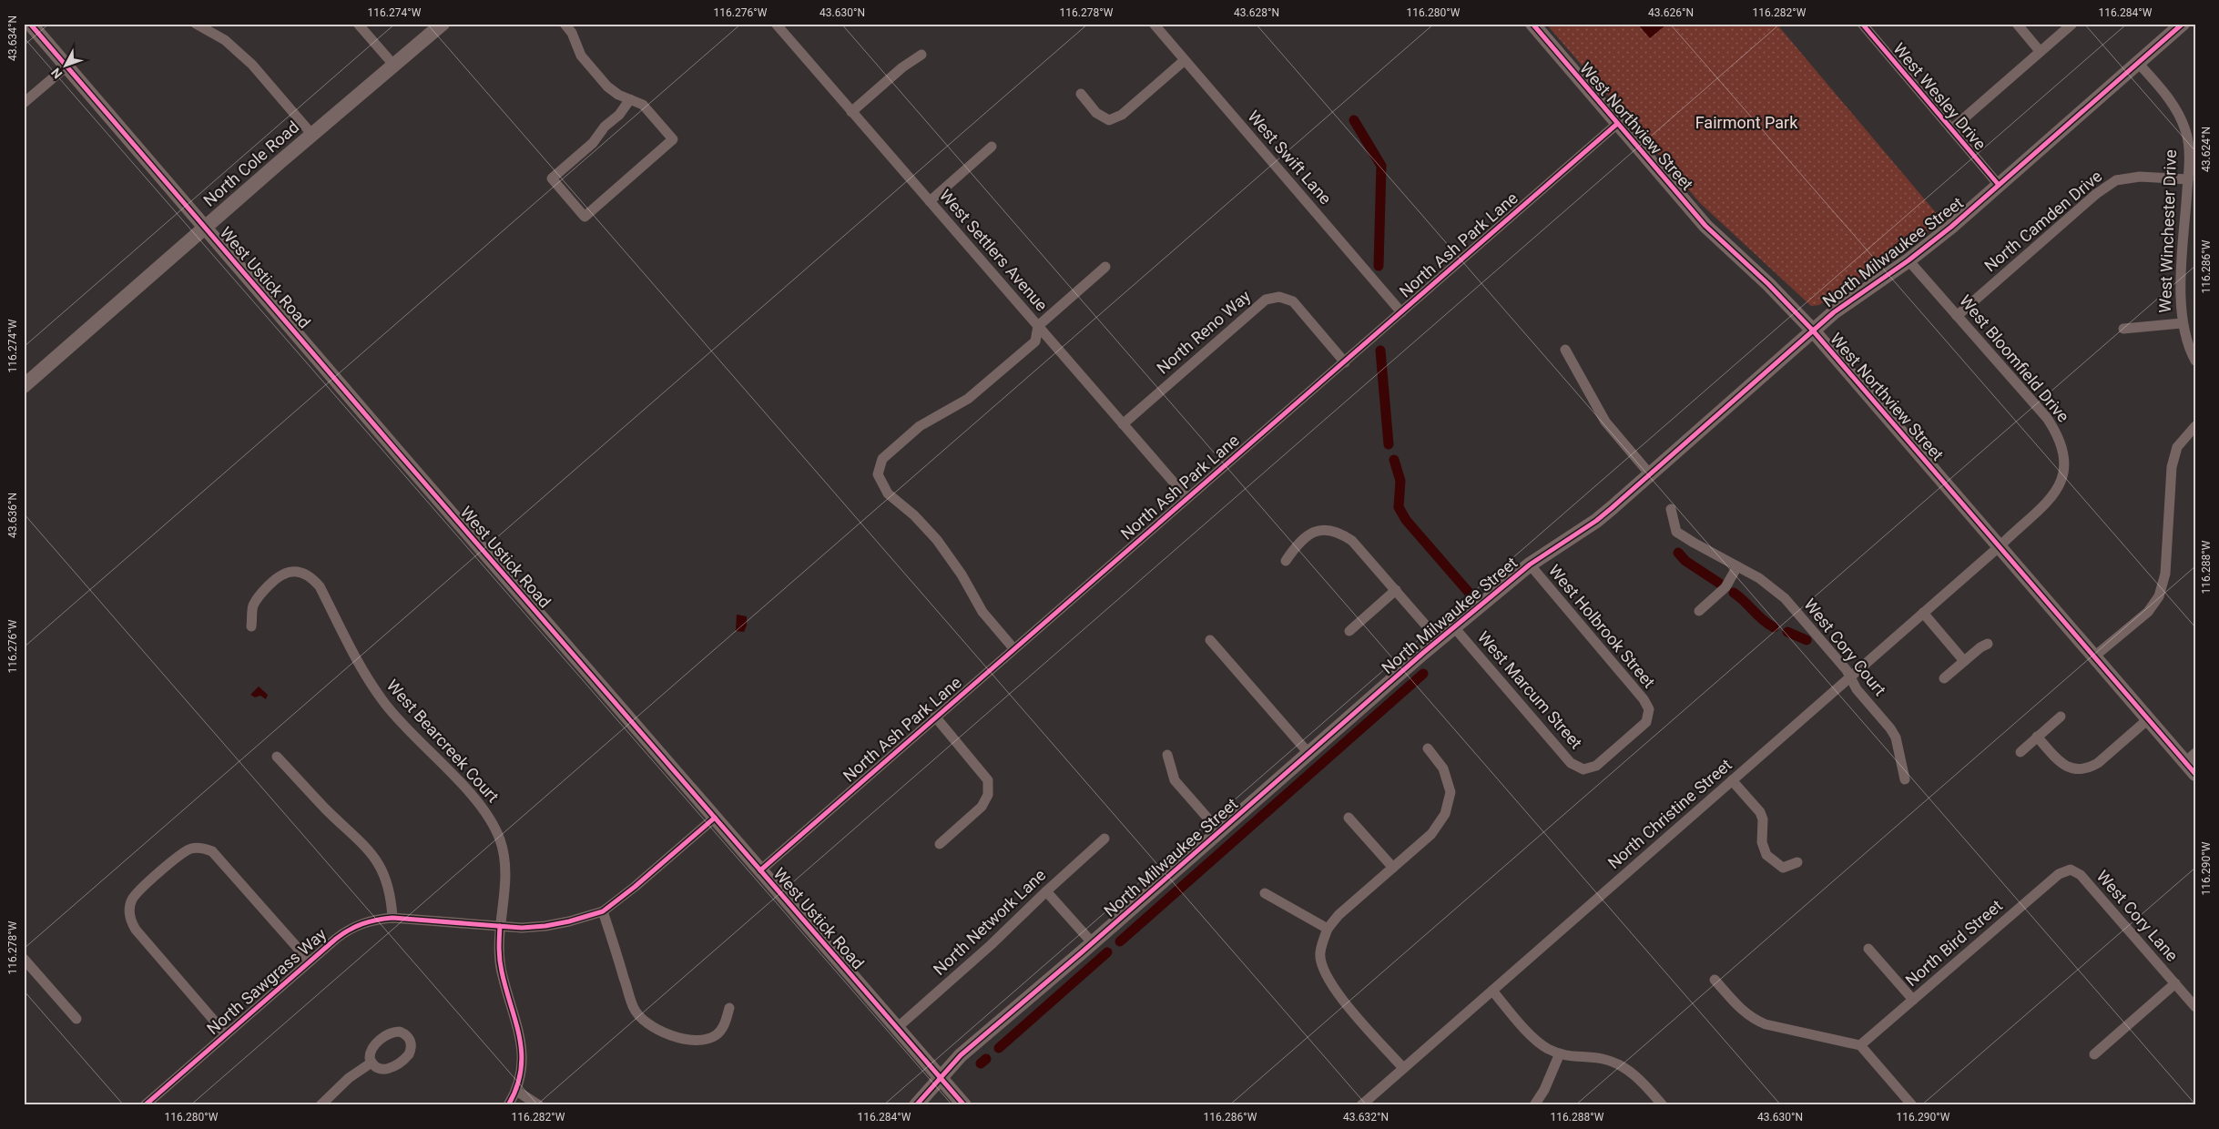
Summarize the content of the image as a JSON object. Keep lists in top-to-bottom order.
{
  "streets": {
    "main road": [
      "West Northview Street",
      "North Cole Road",
      "North Milwaukee Street",
      "West Ustick Road"
    ],
    "street": [
      "West Wesley Drive",
      "West Swift Lane",
      "North Camden Drive",
      "West Winchester Drive",
      "North Ash Park Lane",
      "West Settlers Avenue",
      "North Reno Way",
      "West Bloomfield Drive",
      "West Holbrook Street",
      "West Cory Court",
      "West Marcum Street",
      "West Bearcreek Court",
      "North Christine Street",
      "West Cory Lane",
      "North Network Lane",
      "North Bird Street",
      "North Sawgrass Way"
    ]
  },
  "crossings": [
    ["West Wesley Drive", "North Milwaukee Street"],
    ["West Northview Street", "North Ash Park Lane"],
    ["West Northview Street", "North Milwaukee Street"],
    ["West Northview Street", "West Bloomfield Drive"],
    ["West Northview Street", "North Christine Street"],
    ["West Swift Lane", "North Ash Park Lane"],
    ["North Cole Road", "West Ustick Road"],
    ["North Camden Drive", "West Winchester Drive"],
    ["North Camden Drive", "West Bloomfield Drive"],
    ["West Winchester Drive", "North Milwaukee Street"],
    ["North Ash Park Lane", "West Settlers Avenue"],
    ["North Ash Park Lane", "West Ustick Road"],
    ["North Ash Park Lane", "North Reno Way"],
    ["West Settlers Avenue", "North Reno Way"],
    ["North Milwaukee Street", "West Ustick Road"],
    ["North Milwaukee Street", "West Bloomfield Drive"],
    ["North Milwaukee Street", "West Holbrook Street"],
    ["North Milwaukee Street", "West Marcum Street"],
    ["West Ustick Road", "North Network Lane"],
    ["West Ustick Road", "North Sawgrass Way"],
    ["West Bloomfield Drive", "North Christine Street"],
    ["West Holbrook Street", "West Marcum Street"],
    ["West Cory Court", "North Christine Street"],
    ["West Bearcreek Court", "North Sawgrass Way"],
    ["West Cory Lane", "North Bird Street"]
  ],
  "parks": ["Fairmont Park"],
  "north": "bottom left",
  "coordinates": [
    "116.274°W",
    "116.276°W",
    "43.630°N",
    "116.278°W",
    "43.628°N",
    "116.280°W",
    "43.626°N",
    "116.282°W",
    "116.284°W",
    "43.634°N",
    "43.624°N",
    "116.286°W",
    "43.636°N",
    "116.288°W",
    "116.290°W",
    "43.632°N"
  ]
}
